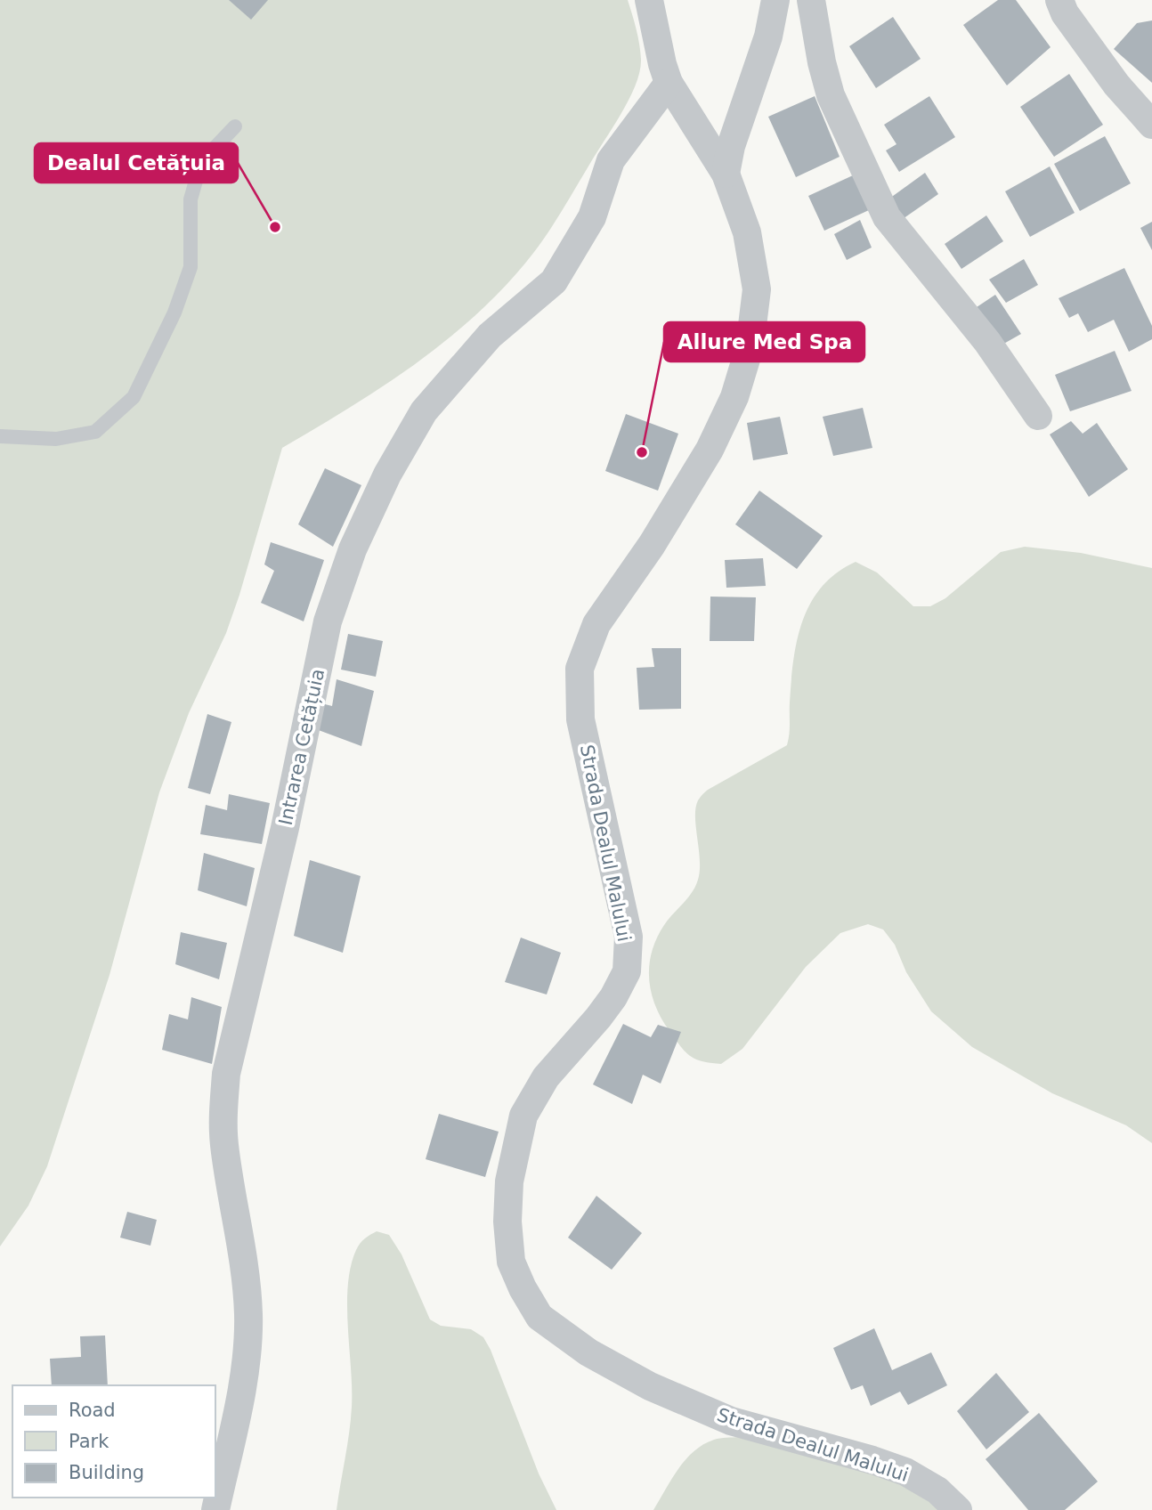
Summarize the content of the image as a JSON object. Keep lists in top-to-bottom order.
{
  "streets": {
    "street": ["Intrarea Cetățuia", "Strada Dealul Malului"]
  },
  "places": ["Dealul Cetățuia", "Allure Med Spa"],
  "legend": ["Road", "Park", "Building"]
}
